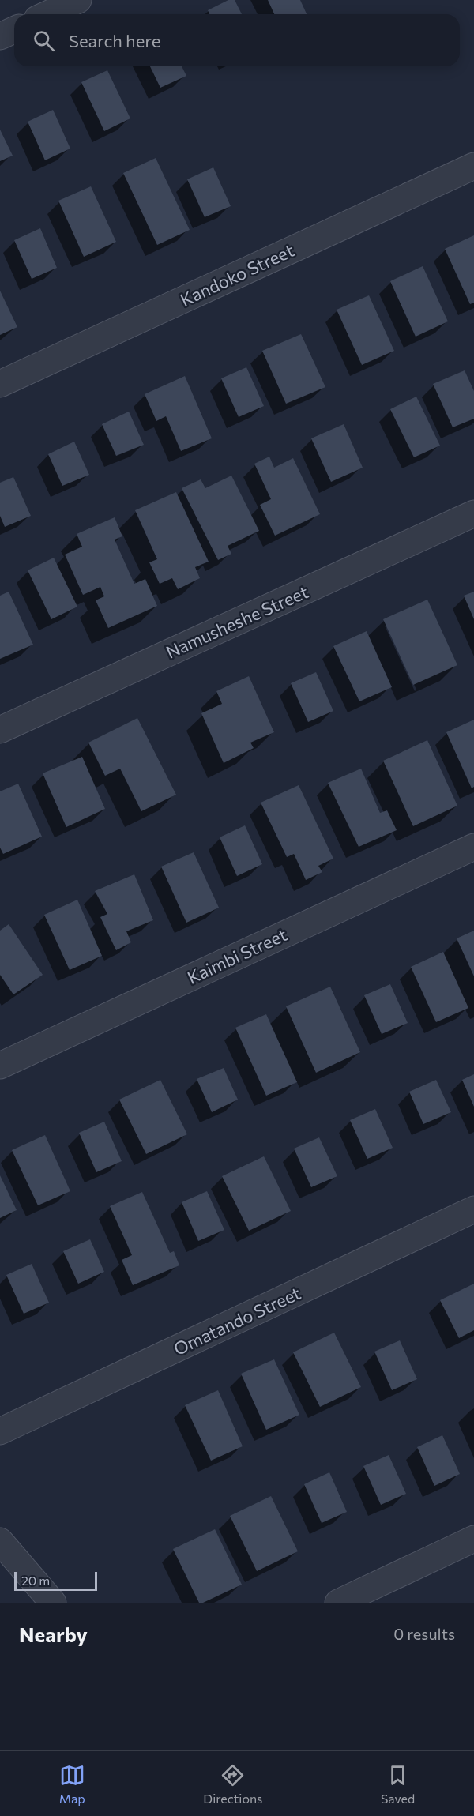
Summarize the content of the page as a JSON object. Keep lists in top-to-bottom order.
{
  "streets": {
    "street": [
      "Kandoko Street",
      "Namusheshe Street",
      "Kaimbi Street",
      "Omatando Street"
    ]
  },
  "scale_bar": "20 m",
  "page": {
    "search": "Search here",
    "scale": "20 m",
    "heading": ["Nearby", "0 results"],
    "nav": ["Map", "Directions", "Saved"]
  }
}
